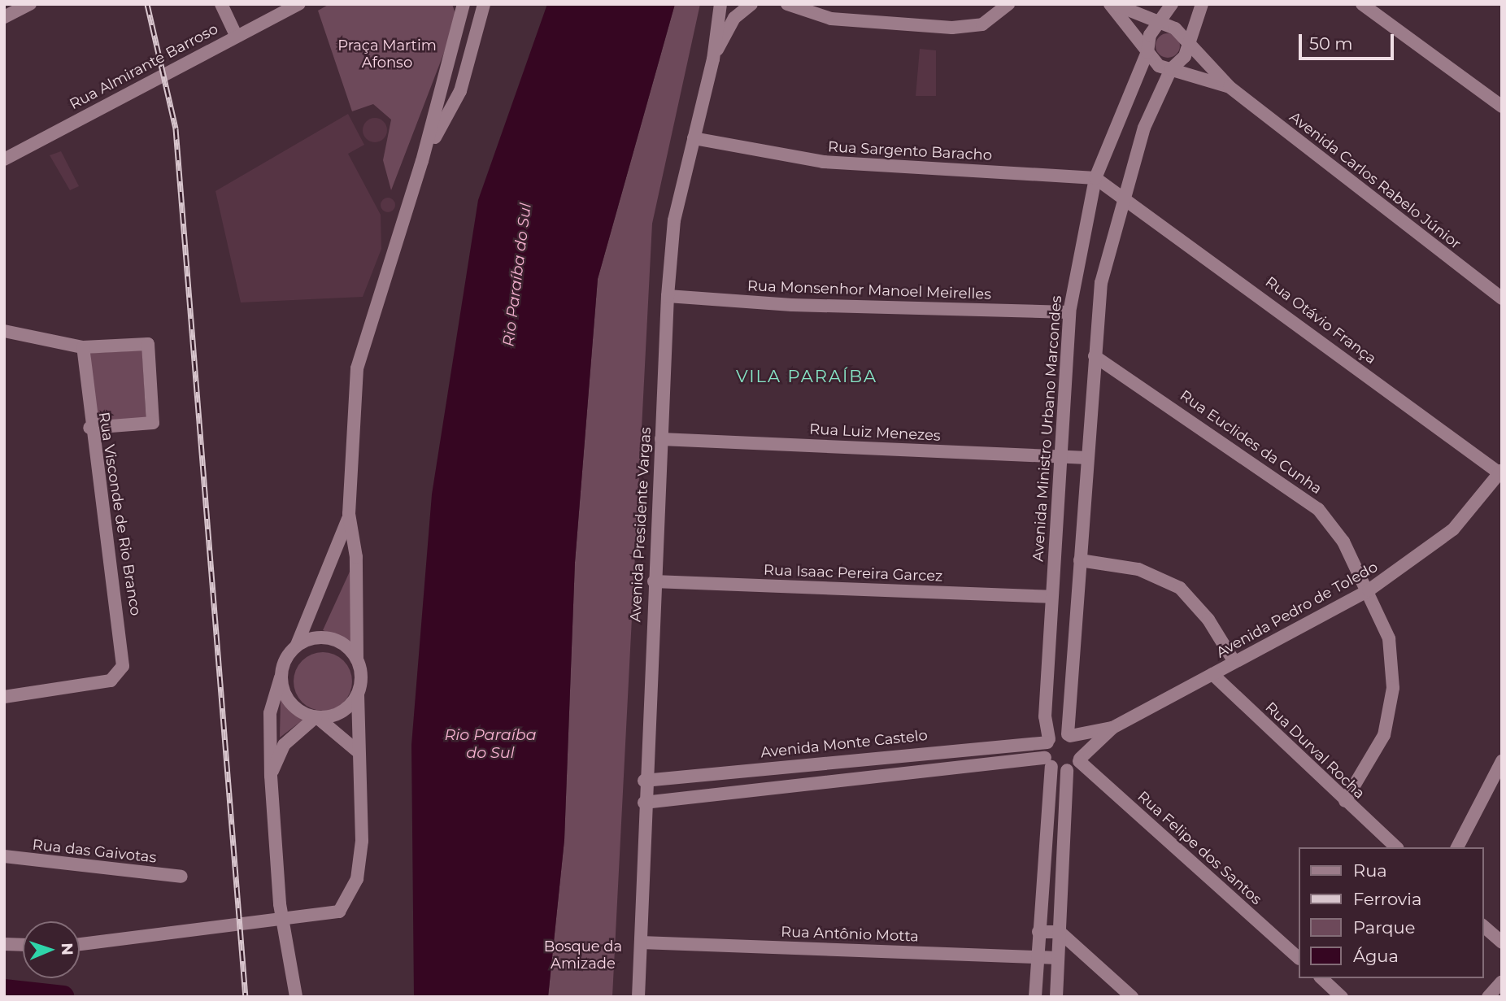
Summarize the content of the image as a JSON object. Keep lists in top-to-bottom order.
{
  "streets": {
    "street": [
      "Rua Almirante Barroso",
      "Rua Sargento Baracho",
      "Avenida Carlos Rabelo Júnior",
      "Rua Monsenhor Manoel Meirelles",
      "Rua Otávio França",
      "Avenida Ministro Urbano Marcondes",
      "Rua Luiz Menezes",
      "Rua Euclides da Cunha",
      "Rua Visconde de Rio Branco",
      "Avenida Presidente Vargas",
      "Rua Isaac Pereira Garcez",
      "Avenida Pedro de Toledo",
      "Avenida Monte Castelo",
      "Rua Durval Rocha",
      "Rua Felipe dos Santos",
      "Rua das Gaivotas",
      "Rua Antônio Motta"
    ]
  },
  "crossings": [
    ["Rua Sargento Baracho", "Rua Otávio França"],
    ["Rua Sargento Baracho", "Avenida Ministro Urbano Marcondes"],
    ["Rua Sargento Baracho", "Avenida Presidente Vargas"],
    ["Avenida Carlos Rabelo Júnior", "Avenida Ministro Urbano Marcondes"],
    ["Rua Monsenhor Manoel Meirelles", "Avenida Ministro Urbano Marcondes"],
    ["Rua Monsenhor Manoel Meirelles", "Avenida Presidente Vargas"],
    ["Rua Otávio França", "Avenida Pedro de Toledo"],
    ["Avenida Ministro Urbano Marcondes", "Rua Luiz Menezes"],
    ["Avenida Ministro Urbano Marcondes", "Rua Isaac Pereira Garcez"],
    ["Avenida Ministro Urbano Marcondes", "Avenida Monte Castelo"],
    ["Avenida Ministro Urbano Marcondes", "Rua Felipe dos Santos"],
    ["Rua Luiz Menezes", "Avenida Presidente Vargas"],
    ["Rua Euclides da Cunha", "Avenida Pedro de Toledo"],
    ["Rua Euclides da Cunha", "Rua Durval Rocha"],
    ["Avenida Presidente Vargas", "Rua Isaac Pereira Garcez"],
    ["Avenida Presidente Vargas", "Avenida Monte Castelo"],
    ["Avenida Presidente Vargas", "Rua Antônio Motta"],
    ["Avenida Pedro de Toledo", "Rua Durval Rocha"],
    ["Avenida Monte Castelo", "Rua Felipe dos Santos"]
  ],
  "districts": ["VILA PARAÍBA"],
  "water": ["Rio Paraíba do Sul"],
  "parks": ["Praça Martim Afonso", "Bosque da Amizade"],
  "legend": [
    "Rua",
    "Ferrovia",
    "Parque",
    "Água"
  ],
  "scale_bar": "50 m",
  "north": "right"
}
